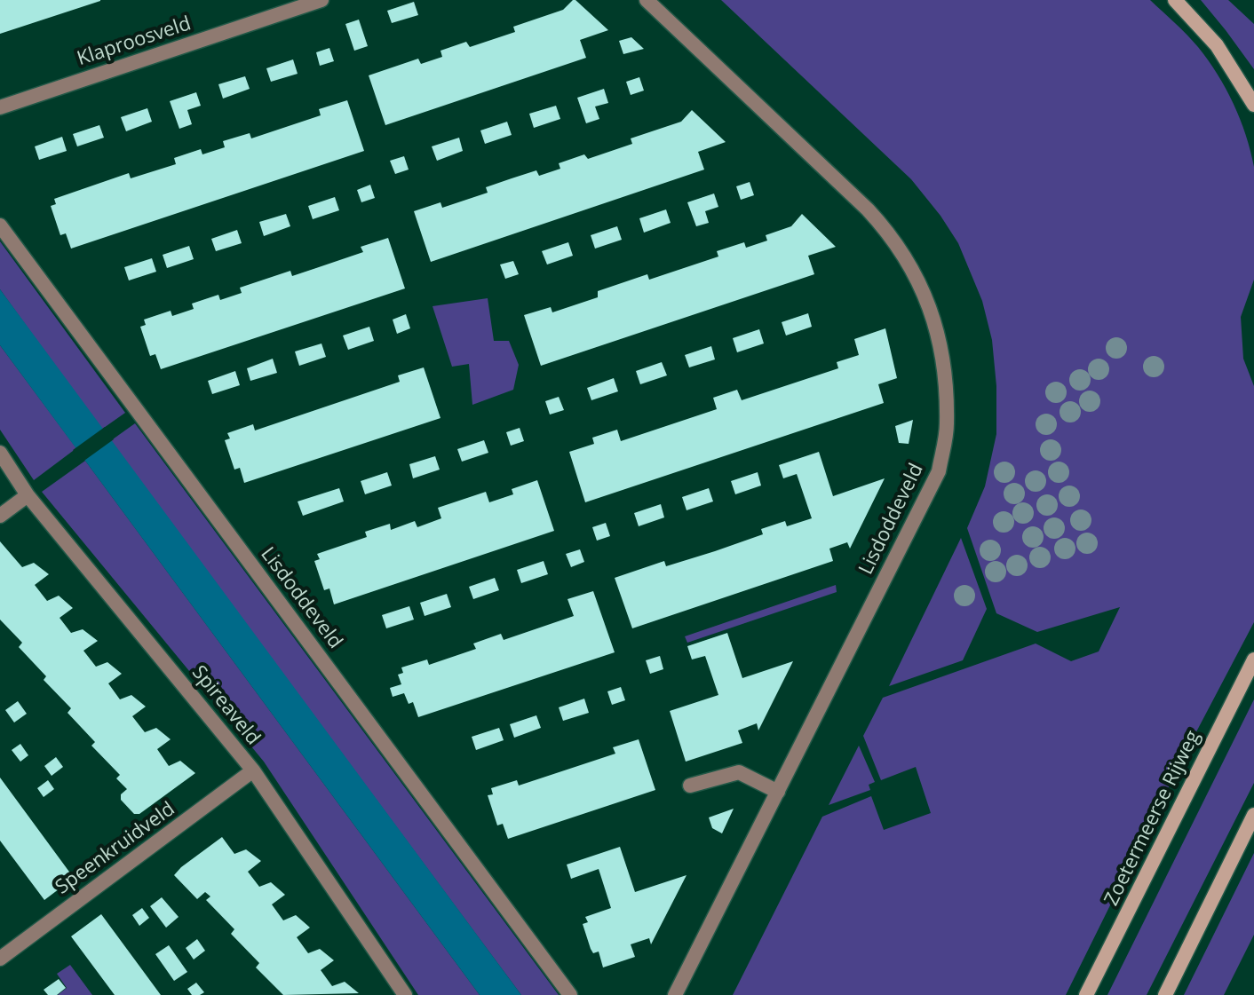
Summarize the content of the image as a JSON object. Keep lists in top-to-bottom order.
{
  "streets": {
    "main road": ["Zoetermeerse Rijweg"],
    "street": [
      "Klaproosveld",
      "Lisdoddeveld",
      "Spireaveld",
      "Speenkruidveld"
    ]
  },
  "crossings": [
    ["Spireaveld", "Speenkruidveld"]
  ]
}
